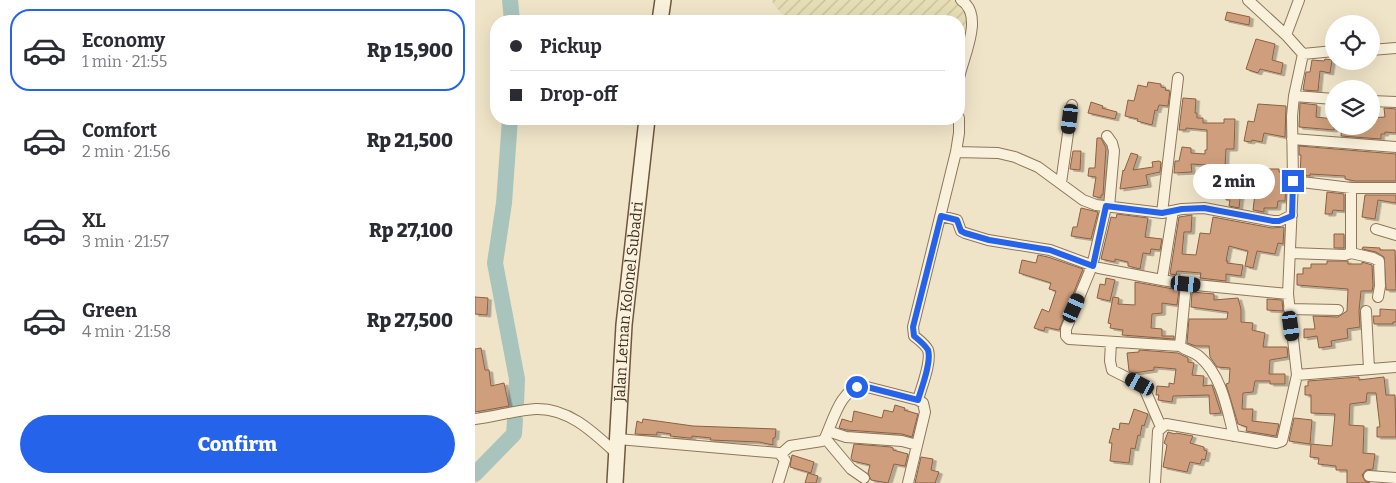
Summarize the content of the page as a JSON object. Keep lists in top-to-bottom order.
{
  "streets": {
    "main road": ["Jalan Letnan Kolonel Subadri"]
  },
  "page": {
    "list": [
      {
        "name": "Economy",
        "note": "1 min · 21:55",
        "value": "Rp 15,900"
      },
      {
        "name": "Comfort",
        "note": "2 min · 21:56",
        "value": "Rp 21,500"
      },
      {
        "name": "XL",
        "note": "3 min · 21:57",
        "value": "Rp 27,100"
      },
      {
        "name": "Green",
        "note": "4 min · 21:58",
        "value": "Rp 27,500"
      }
    ],
    "banner": ["Pickup", "Drop-off"],
    "bubble": "2 min",
    "buttons": "Confirm"
  }
}
